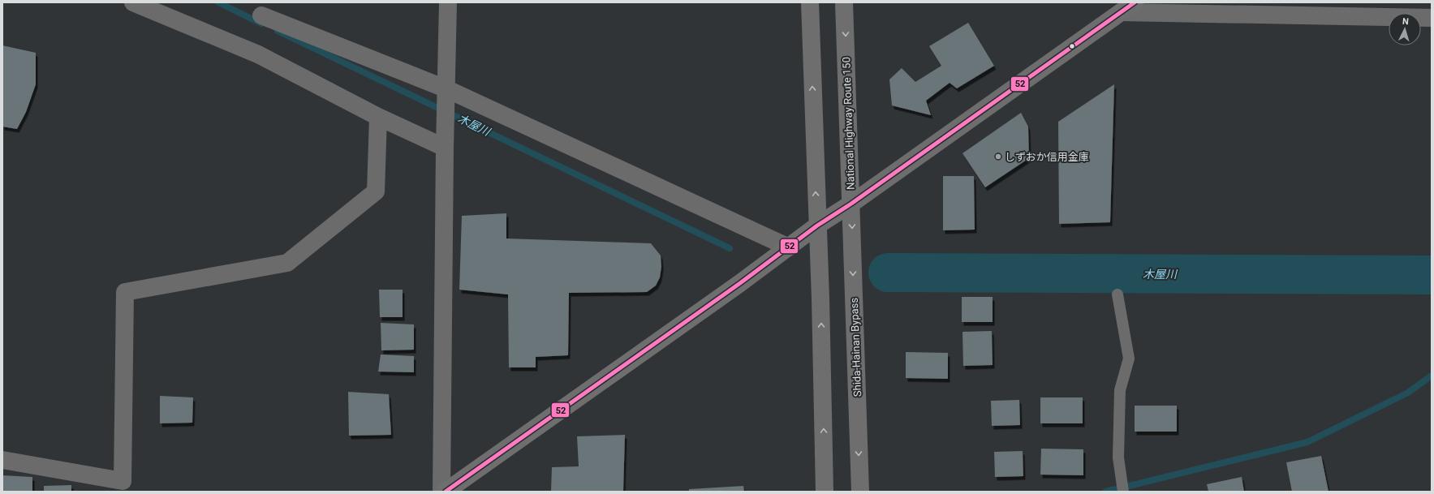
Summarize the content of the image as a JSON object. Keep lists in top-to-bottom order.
{
  "streets": {
    "highway": ["National Highway Route 150", "Shida-Hainan Bypass"]
  },
  "crossings": [
    ["National Highway Route 150", "Shida-Hainan Bypass"]
  ],
  "water": ["木屋川"],
  "places": ["しずおか信用金庫"],
  "lines": ["transit line 52"],
  "north": "top"
}
